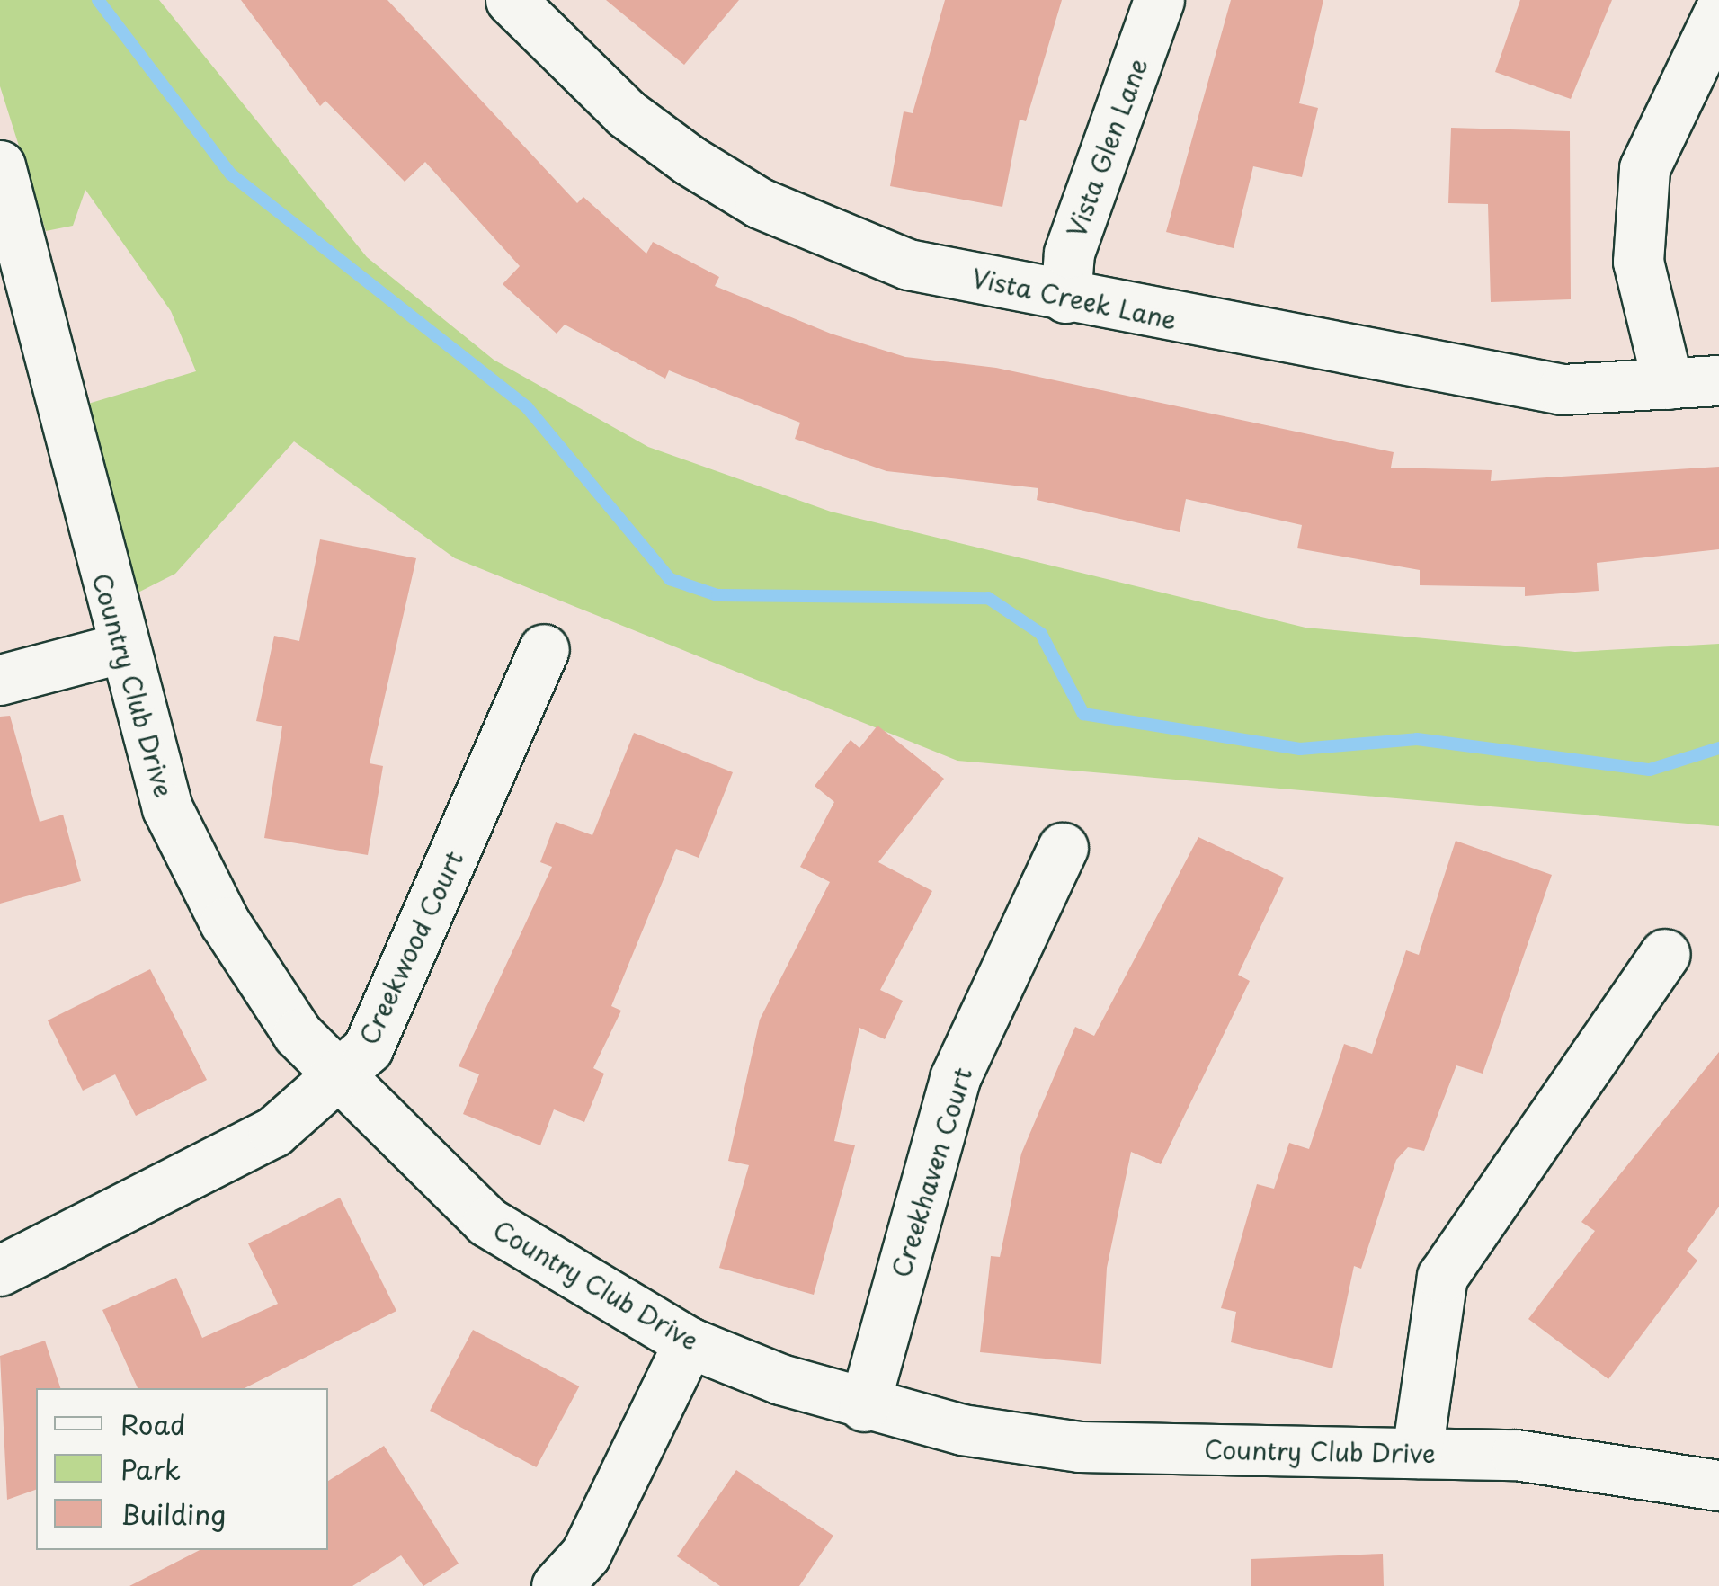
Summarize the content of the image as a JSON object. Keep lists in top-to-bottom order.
{
  "streets": {
    "street": [
      "Vista Glen Lane",
      "Vista Creek Lane",
      "Country Club Drive",
      "Creekwood Court",
      "Creekhaven Court"
    ]
  },
  "crossings": [
    ["Vista Glen Lane", "Vista Creek Lane"],
    ["Country Club Drive", "Creekwood Court"],
    ["Country Club Drive", "Creekhaven Court"]
  ],
  "legend": ["Road", "Park", "Building"]
}
